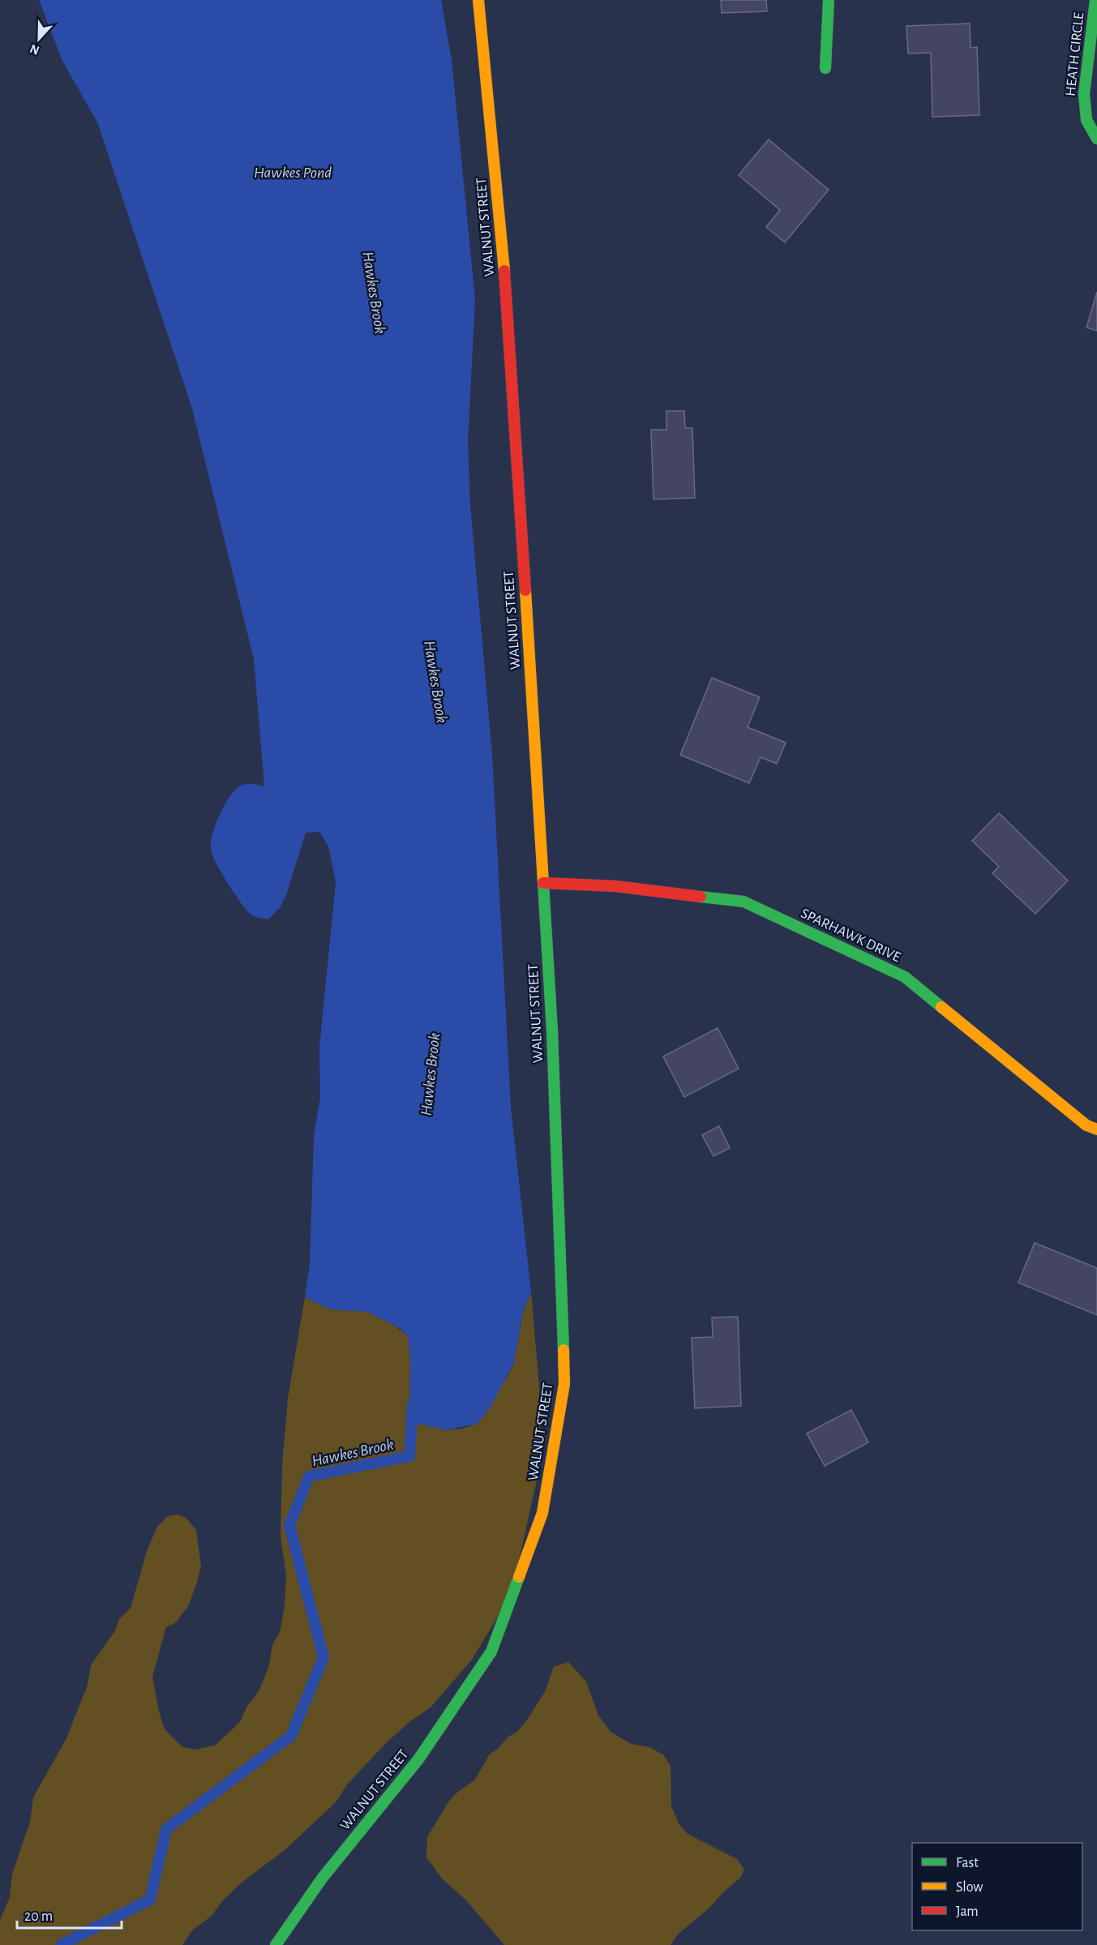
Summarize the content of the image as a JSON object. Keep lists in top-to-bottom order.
{
  "streets": {
    "main road": ["HEATH CIRCLE", "WALNUT STREET", "SPARHAWK DRIVE"]
  },
  "crossings": [
    ["WALNUT STREET", "SPARHAWK DRIVE"]
  ],
  "water": ["Hawkes Pond", "Hawkes Brook"],
  "legend": ["Fast", "Slow", "Jam"],
  "scale_bar": "20 m",
  "north": "bottom"
}
